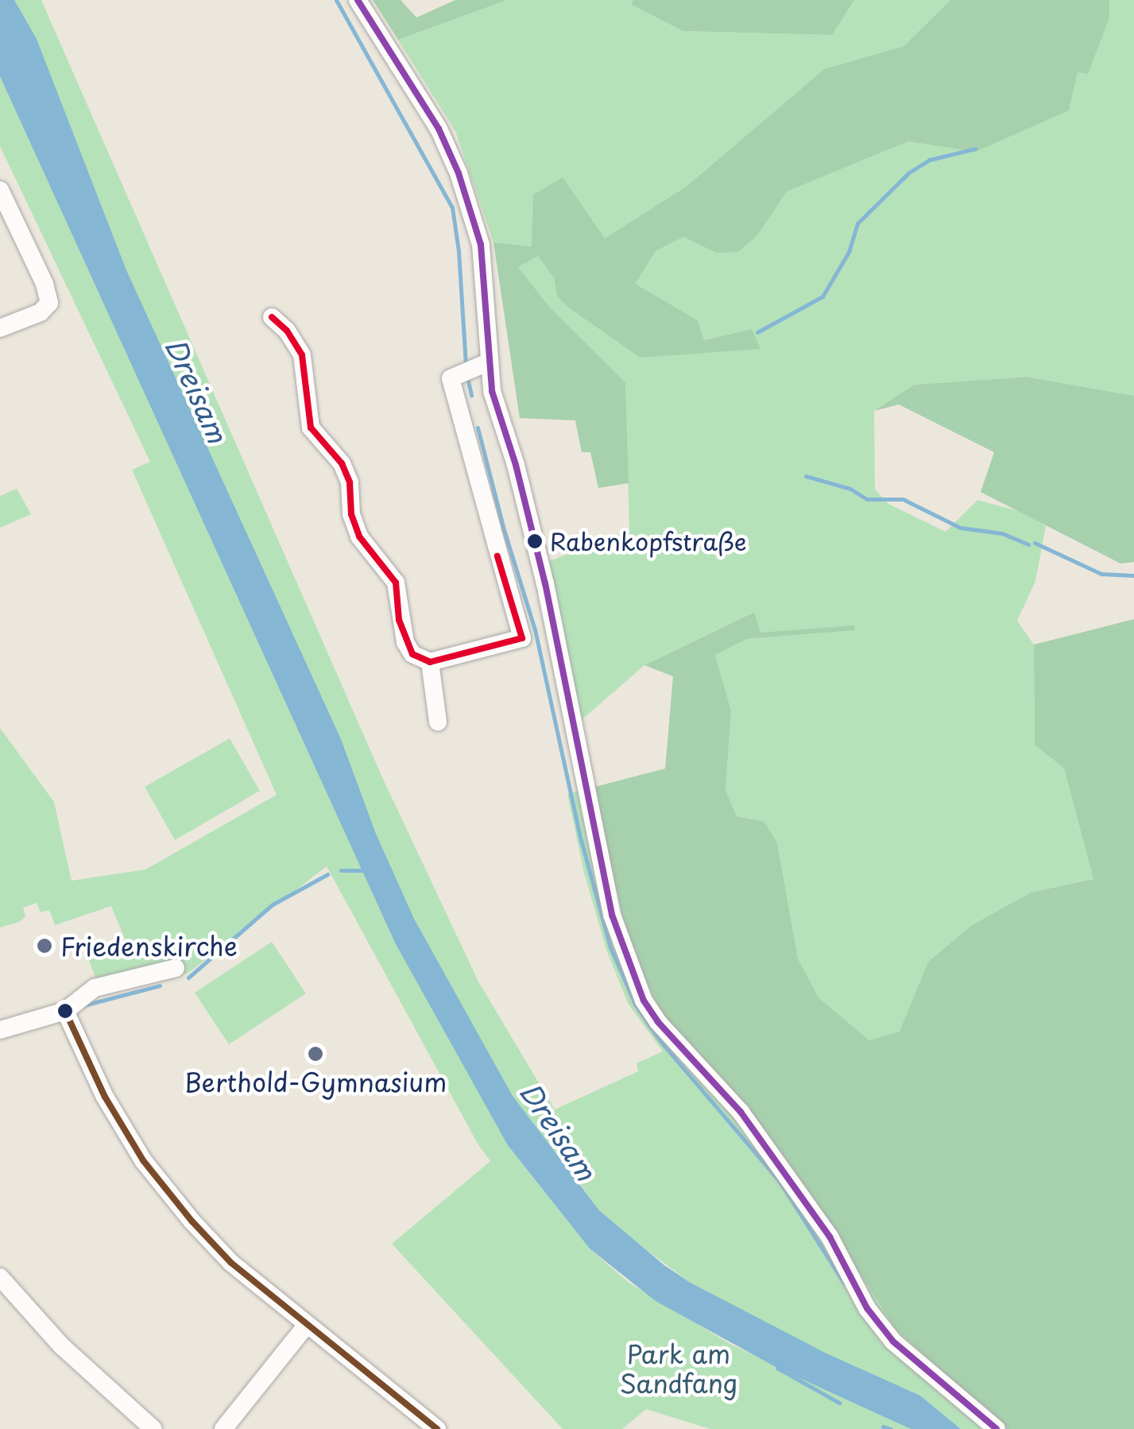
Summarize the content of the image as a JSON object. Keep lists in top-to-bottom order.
{
  "water": ["Dreisam"],
  "parks": ["Park am Sandfang"],
  "places": ["Rabenkopfstraße", "Friedenskirche", "Berthold-Gymnasium"]
}
